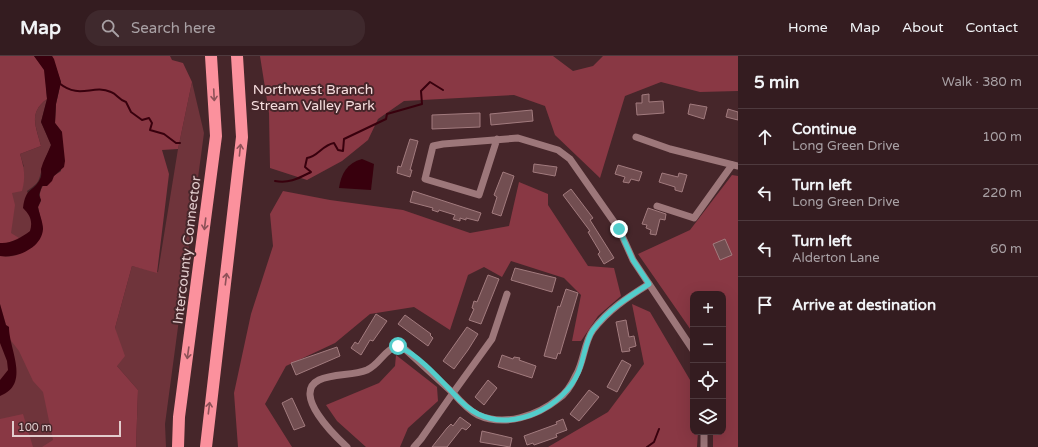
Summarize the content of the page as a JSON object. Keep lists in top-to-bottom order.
{
  "streets": {
    "highway": ["Intercounty Connector"]
  },
  "parks": ["Northwest Branch Stream Valley Park"],
  "scale_bar": "100 m",
  "page": {
    "header": "Map",
    "search": "Search here",
    "nav": [
      "Home",
      "Map",
      "About",
      "Contact"
    ],
    "heading": ["5 min", "Walk · 380 m"],
    "list": [
      ["Continue", "Long Green Drive", "100 m"],
      ["Turn left", "Long Green Drive", "220 m"],
      ["Turn left", "Alderton Lane", "60 m"],
      "Arrive at destination"
    ],
    "map_buttons": ["+", "−"],
    "scale": "100 m"
  }
}
